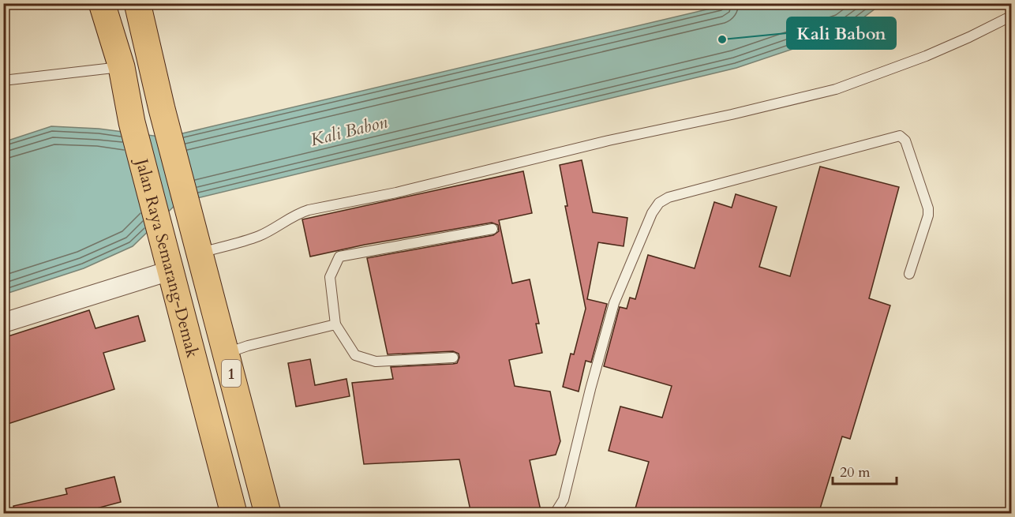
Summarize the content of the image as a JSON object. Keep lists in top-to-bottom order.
{
  "streets": {
    "highway": ["Jalan Raya Semarang-Demak", "1"]
  },
  "water": ["Kali Babon"],
  "places": ["Kali Babon"],
  "scale_bar": "20 m"
}
